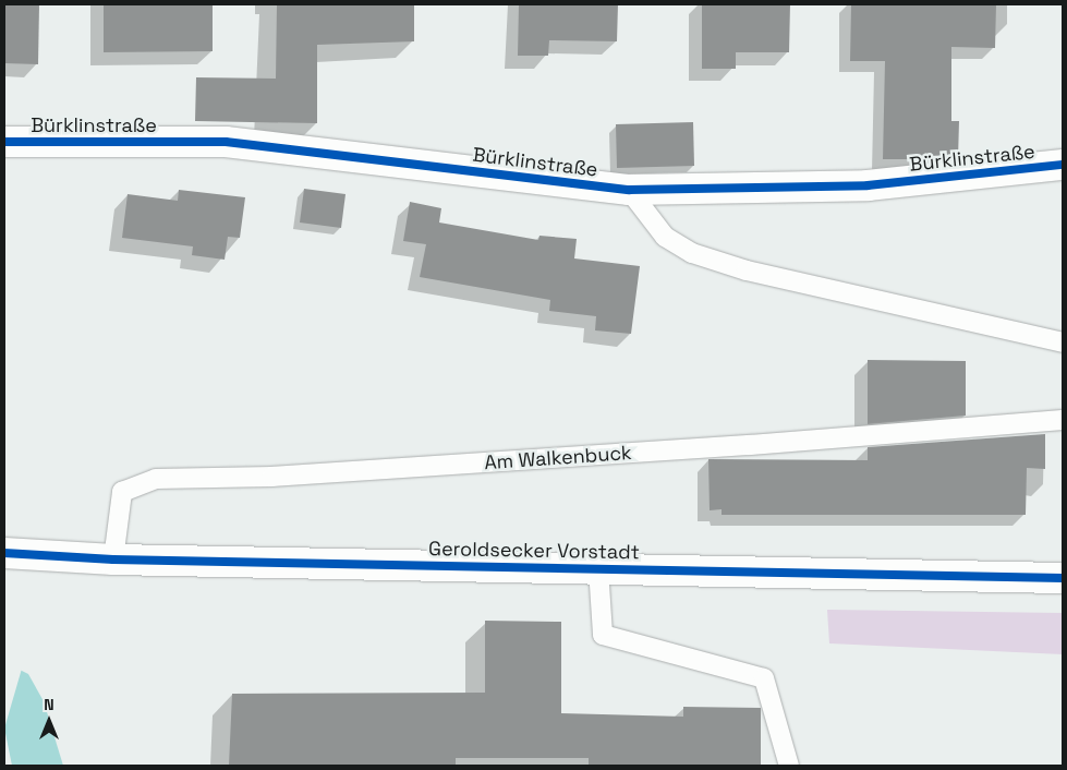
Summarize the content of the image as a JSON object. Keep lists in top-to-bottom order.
{
  "streets": {
    "street": ["Bürklinstraße", "Geroldsecker Vorstadt"],
    "lane": ["Am Walkenbuck"]
  },
  "crossings": [
    ["Am Walkenbuck", "Geroldsecker Vorstadt"]
  ],
  "north": "top"
}
